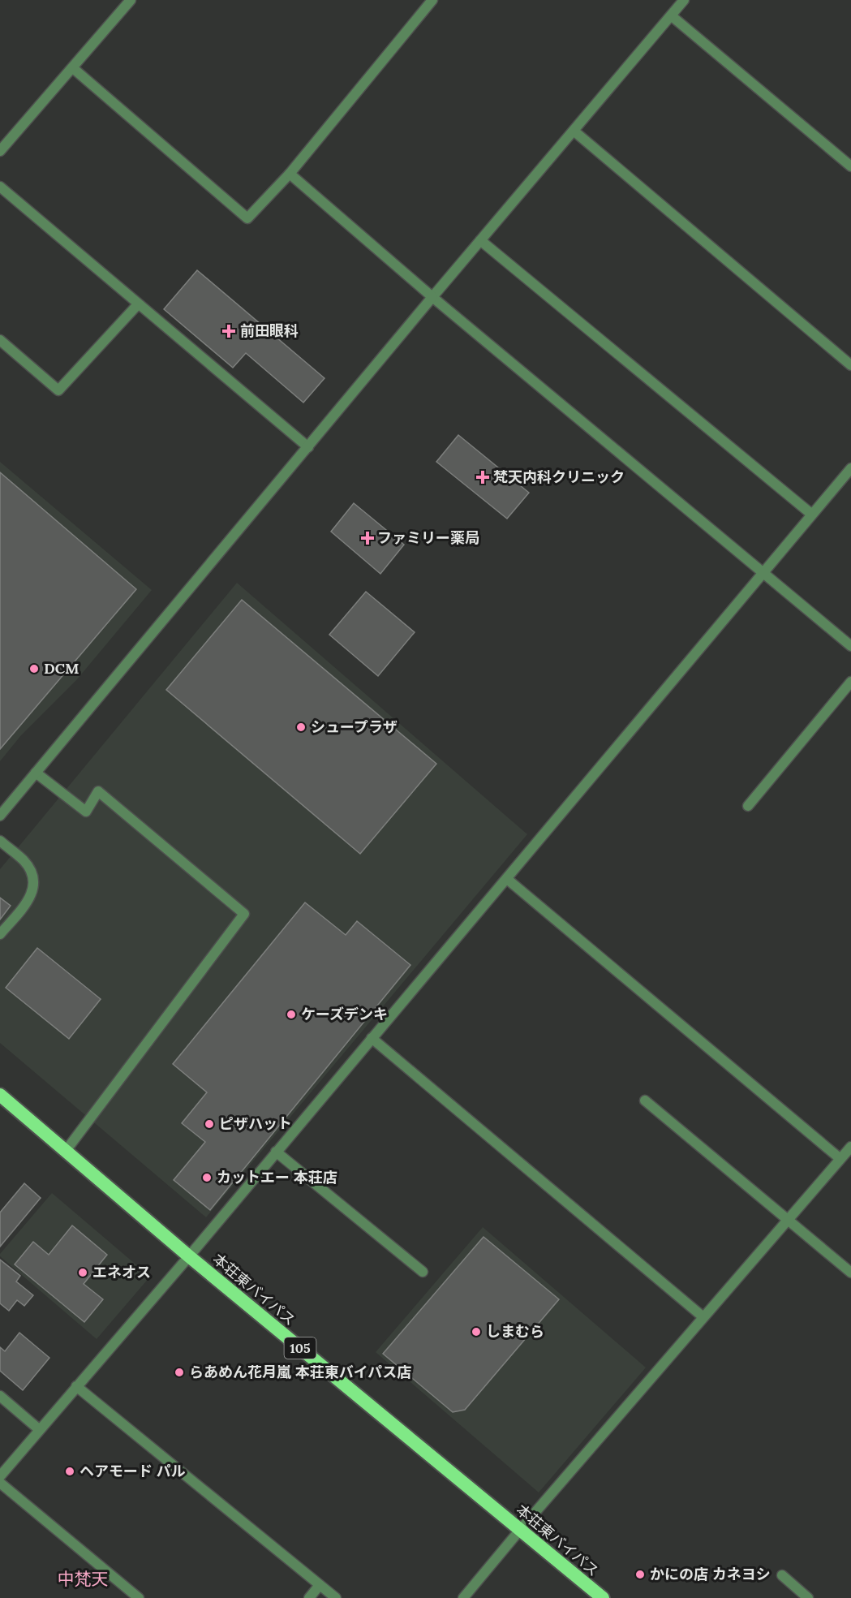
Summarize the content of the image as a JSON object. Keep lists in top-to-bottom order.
{
  "streets": {
    "highway": ["本荘東バイパス", "105"]
  },
  "districts": ["中梵天"],
  "places": {
    "health": ["前田眼科", "梵天内科クリニック", "ファミリー薬局"],
    "other": [
      "DCM",
      "シュープラザ",
      "ケーズデンキ",
      "ピザハット",
      "カットエー 本荘店",
      "エネオス",
      "しまむら",
      "らあめん花月嵐 本荘東バイパス店",
      "ヘアモード パル",
      "かにの店 カネヨシ"
    ]
  }
}
